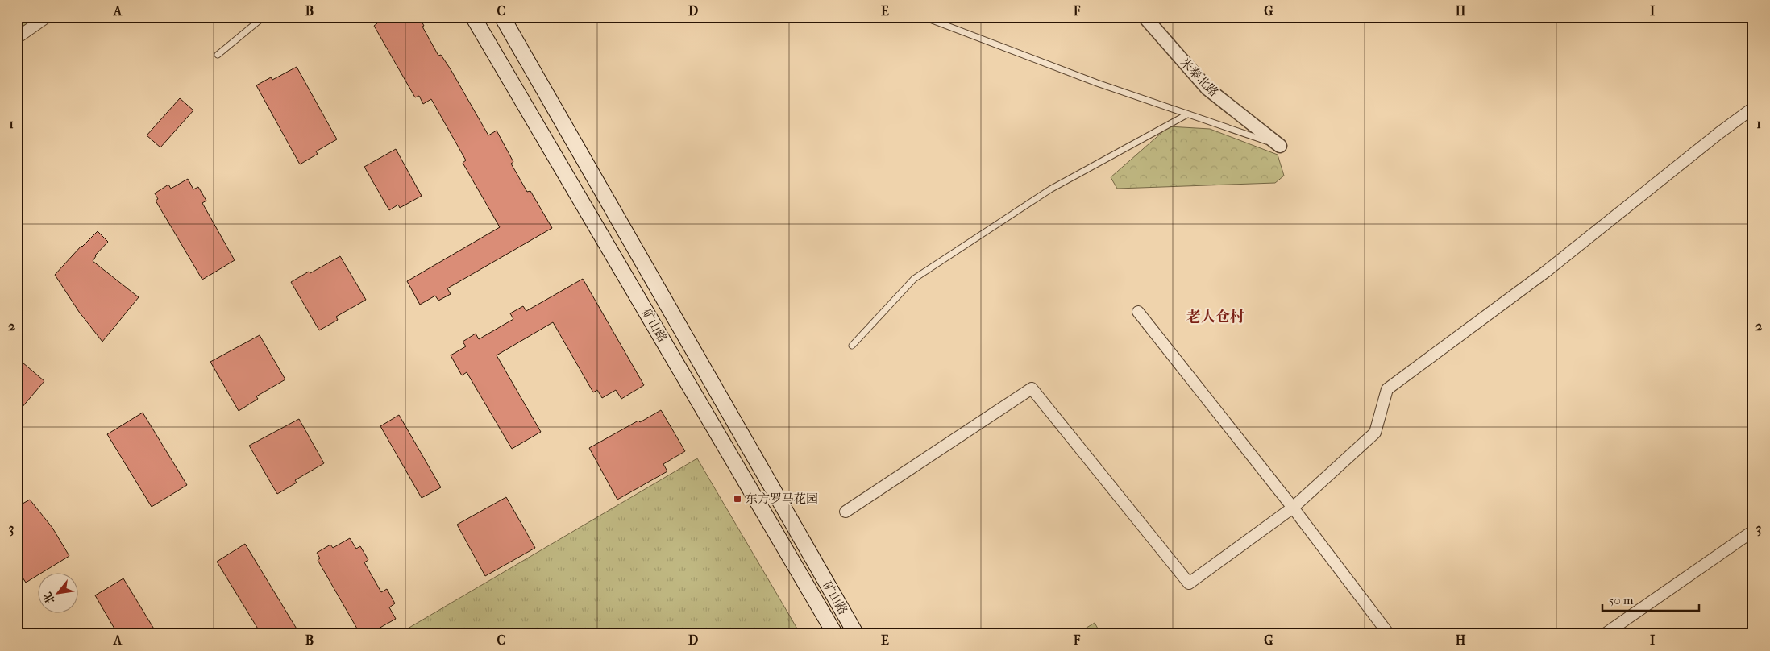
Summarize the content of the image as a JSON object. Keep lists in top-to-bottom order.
{
  "streets": {
    "main road": ["矿山路"],
    "street": ["米秦北路"]
  },
  "districts": ["老人仓村"],
  "places": {
    "transit": ["东方罗马花园"]
  },
  "scale_bar": "50 m",
  "north": "bottom left",
  "grid": {
    "columns": [
      "A",
      "B",
      "C",
      "D",
      "E",
      "F",
      "G",
      "H",
      "I"
    ],
    "rows": ["1", "2", "3"]
  }
}
